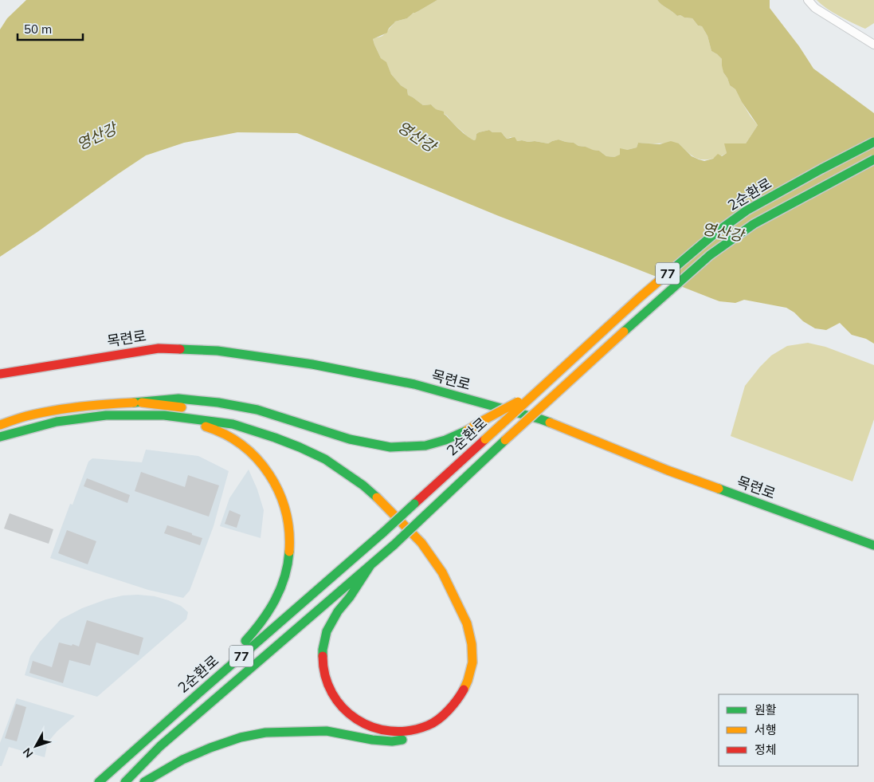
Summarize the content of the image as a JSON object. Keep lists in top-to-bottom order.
{
  "streets": {
    "main road": ["2순환로", "77", "목련로"]
  },
  "water": ["영산강"],
  "legend": ["원활", "서행", "정체"],
  "scale_bar": "50 m",
  "north": "bottom left"
}
